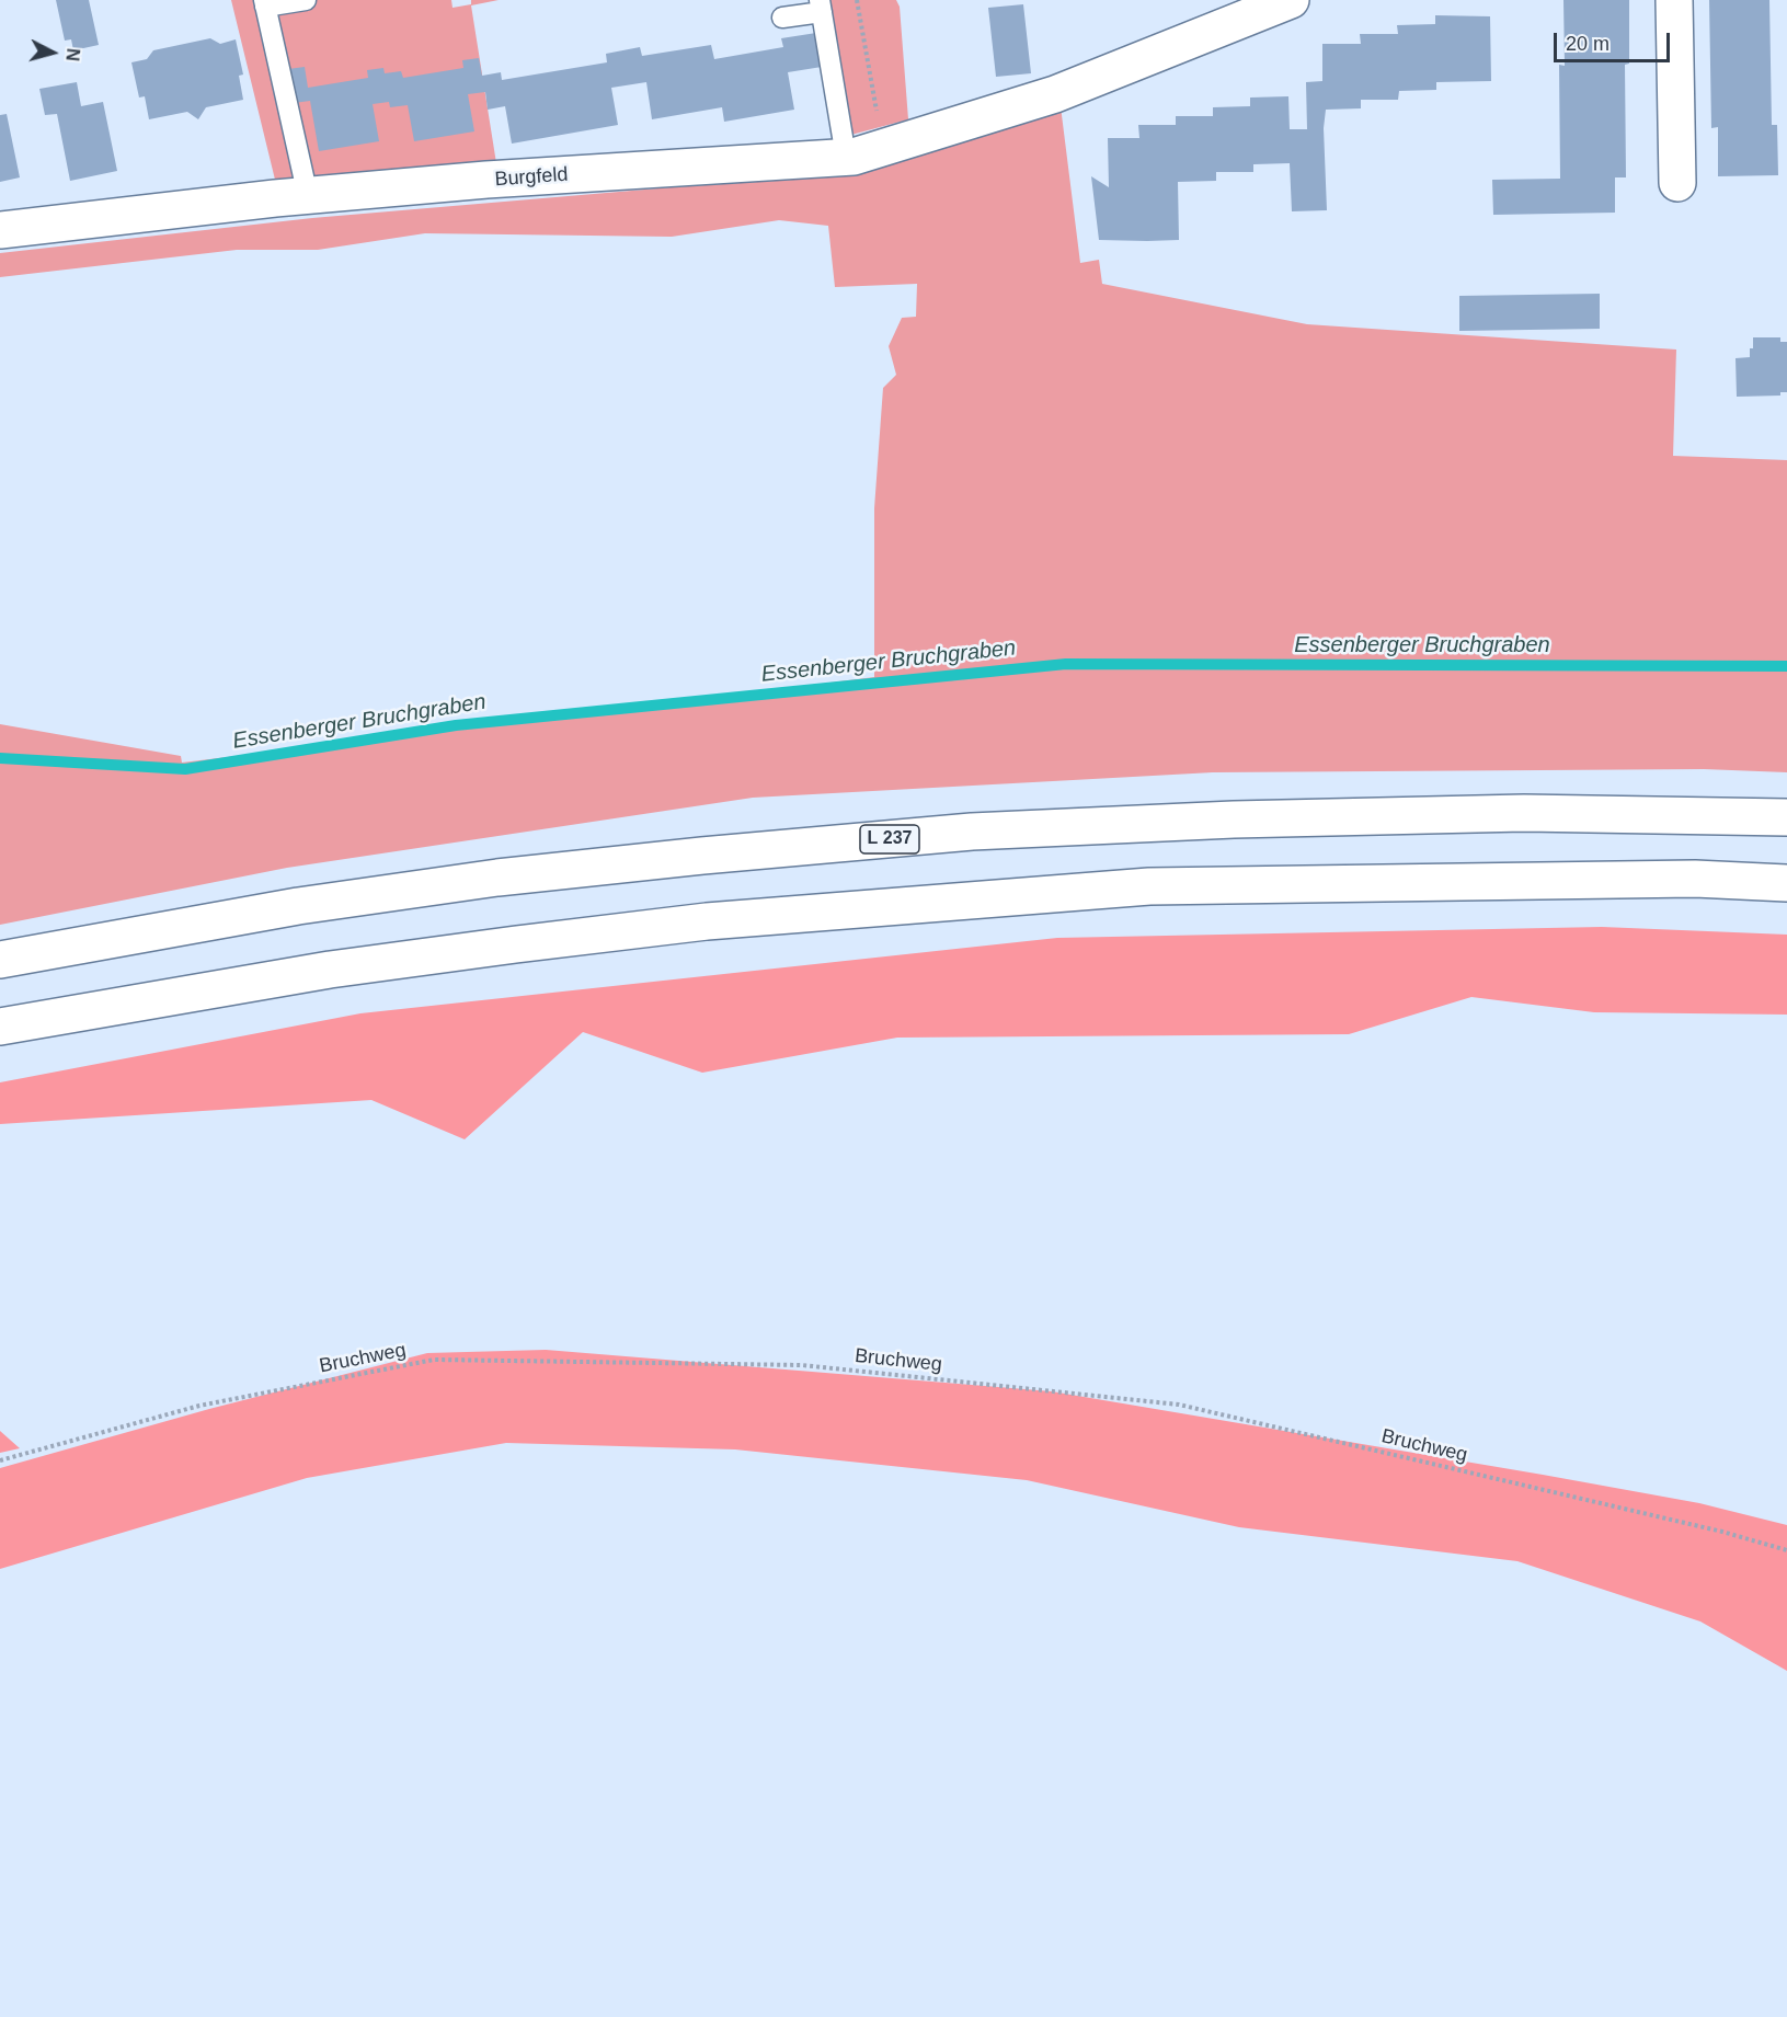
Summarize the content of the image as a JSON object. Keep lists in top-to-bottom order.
{
  "streets": {
    "main road": ["Burgfeld", "L 237"],
    "path": ["Bruchweg"]
  },
  "water": ["Essenberger Bruchgraben"],
  "scale_bar": "20 m",
  "north": "right"
}
